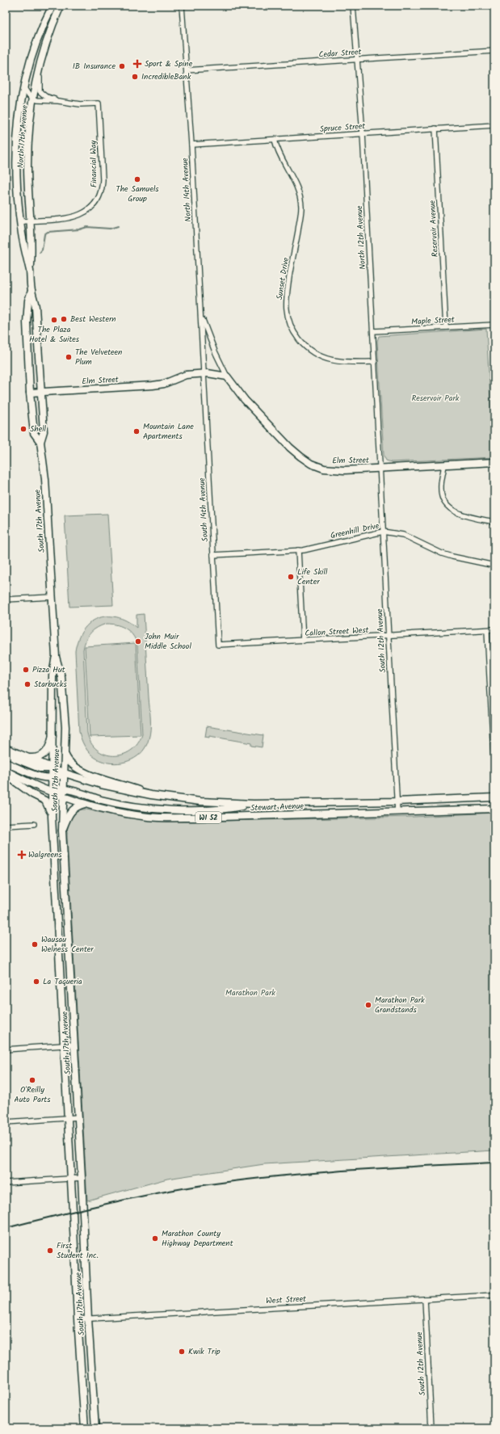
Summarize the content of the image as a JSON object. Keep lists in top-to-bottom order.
{
  "streets": {
    "main road": [
      "North 17th Avenue",
      "Elm Street",
      "South 17th Avenue",
      "Stewart Avenue",
      "WI 52"
    ],
    "street": [
      "Cedar Street",
      "Spruce Street",
      "Financial Way",
      "North 14th Avenue",
      "Reservoir Avenue",
      "North 12th Avenue",
      "Sunset Drive",
      "Maple Street",
      "South 14th Avenue",
      "Greenhill Drive",
      "Callon Street West",
      "South 12th Avenue",
      "West Street"
    ]
  },
  "crossings": [
    ["Cedar Street", "North 14th Avenue"],
    ["Cedar Street", "North 12th Avenue"],
    ["Spruce Street", "North 14th Avenue"],
    ["Spruce Street", "Reservoir Avenue"],
    ["Spruce Street", "North 12th Avenue"],
    ["Spruce Street", "Sunset Drive"],
    ["North 17th Avenue", "Financial Way"],
    ["North 17th Avenue", "Elm Street"],
    ["North 17th Avenue", "South 17th Avenue"],
    ["North 14th Avenue", "Elm Street"],
    ["North 14th Avenue", "South 14th Avenue"],
    ["Reservoir Avenue", "Maple Street"],
    ["North 12th Avenue", "Sunset Drive"],
    ["North 12th Avenue", "Maple Street"],
    ["North 12th Avenue", "Elm Street"],
    ["North 12th Avenue", "South 12th Avenue"],
    ["Elm Street", "South 14th Avenue"],
    ["Elm Street", "South 17th Avenue"],
    ["Elm Street", "South 12th Avenue"],
    ["South 14th Avenue", "Greenhill Drive"],
    ["South 14th Avenue", "Callon Street West"],
    ["South 17th Avenue", "Stewart Avenue"],
    ["South 17th Avenue", "WI 52"],
    ["South 17th Avenue", "West Street"],
    ["Greenhill Drive", "South 12th Avenue"],
    ["Callon Street West", "South 12th Avenue"],
    ["South 12th Avenue", "Stewart Avenue"],
    ["South 12th Avenue", "West Street"],
    ["Stewart Avenue", "WI 52"]
  ],
  "parks": ["Reservoir Park", "Marathon Park"],
  "places": {
    "health": ["Sport & Spine", "Walgreens"],
    "other": [
      "IB Insurance",
      "IncredibleBank",
      "The Samuels Group",
      "Best Western",
      "The Plaza Hotel & Suites",
      "The Velveteen Plum",
      "Shell",
      "Mountain Lane Apartments",
      "Life Skill Center",
      "John Muir Middle School",
      "Pizza Hut",
      "Starbucks",
      "Wausau Welness Center",
      "La Taqueria",
      "Marathon Park Grandstands",
      "O'Reilly Auto Parts",
      "Marathon County Highway Department",
      "First Student Inc.",
      "Kwik Trip"
    ]
  }
}
